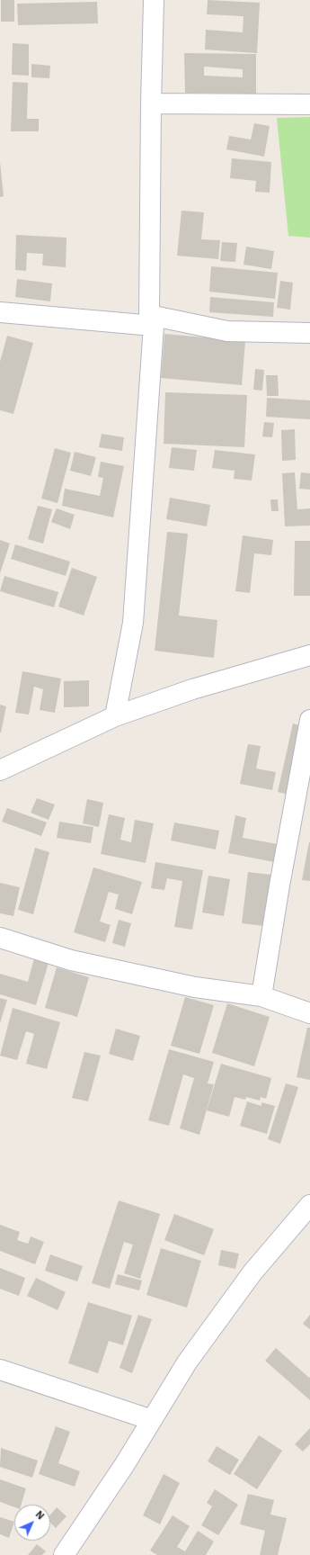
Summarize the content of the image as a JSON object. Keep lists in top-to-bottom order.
{
  "north": "top right"
}
